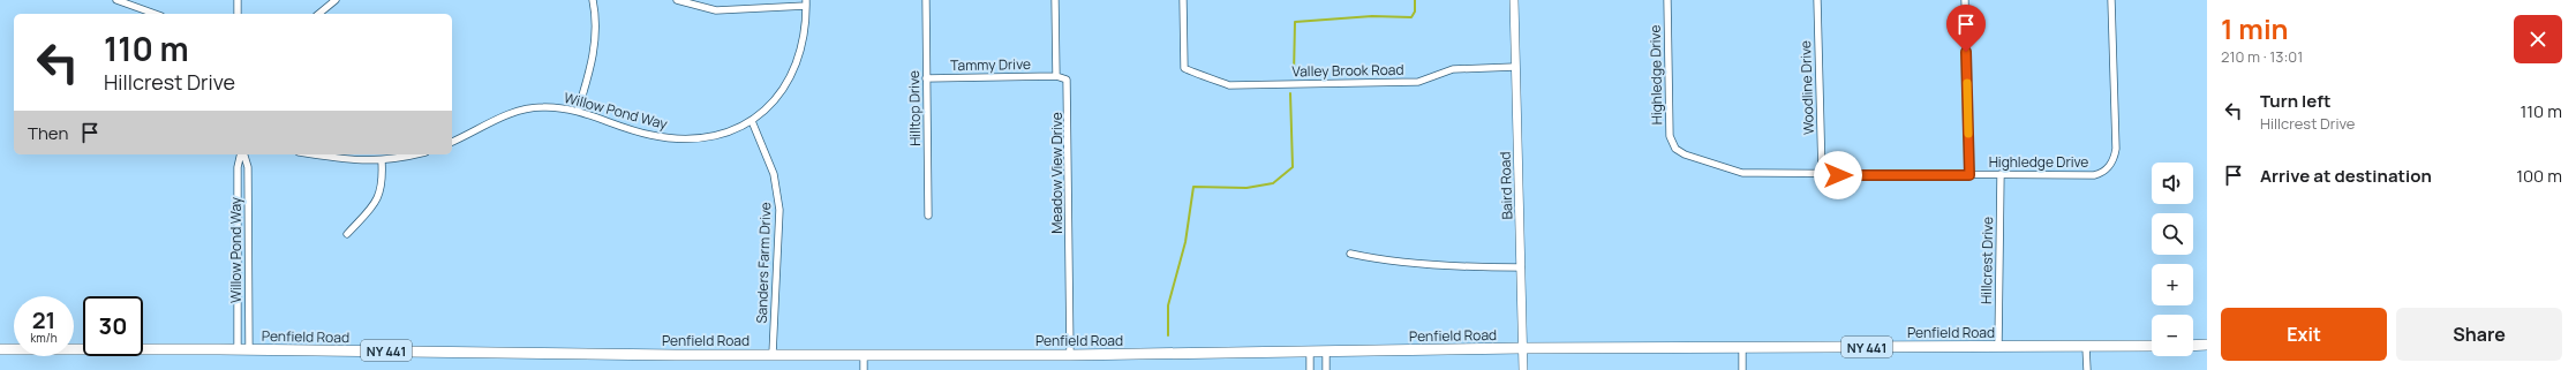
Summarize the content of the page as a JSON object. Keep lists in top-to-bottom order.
{
  "streets": {
    "main road": ["Penfield Road", "NY 441"],
    "street": [
      "Tammy Drive",
      "Valley Brook Road",
      "Highledge Drive",
      "Woodline Drive",
      "Hilltop Drive",
      "Willow Pond Way",
      "Meadow View Drive",
      "Baird Road",
      "Hillcrest Drive",
      "Sanders Farm Drive"
    ]
  },
  "crossings": [
    ["Tammy Drive", "Hilltop Drive"],
    ["Tammy Drive", "Meadow View Drive"],
    ["Valley Brook Road", "Baird Road"],
    ["Highledge Drive", "Woodline Drive"],
    ["Highledge Drive", "Hillcrest Drive"],
    ["Willow Pond Way", "Sanders Farm Drive"],
    ["Willow Pond Way", "Penfield Road"],
    ["Meadow View Drive", "Penfield Road"],
    ["Baird Road", "Penfield Road"],
    ["Hillcrest Drive", "Penfield Road"],
    ["Sanders Farm Drive", "Penfield Road"]
  ],
  "page": {
    "heading": ["1 min", "210 m · 13:01"],
    "turn": ["110 m", "Hillcrest Drive"],
    "list": [
      {
        "name": "Turn left",
        "note": "Hillcrest Drive",
        "value": "110 m"
      },
      {
        "name": "Arrive at destination",
        "value": "100 m"
      }
    ],
    "then": "Then",
    "map_buttons": ["+", "−"],
    "speed": "21 km/h",
    "limit": "30",
    "buttons": ["Exit", "Share"]
  }
}
